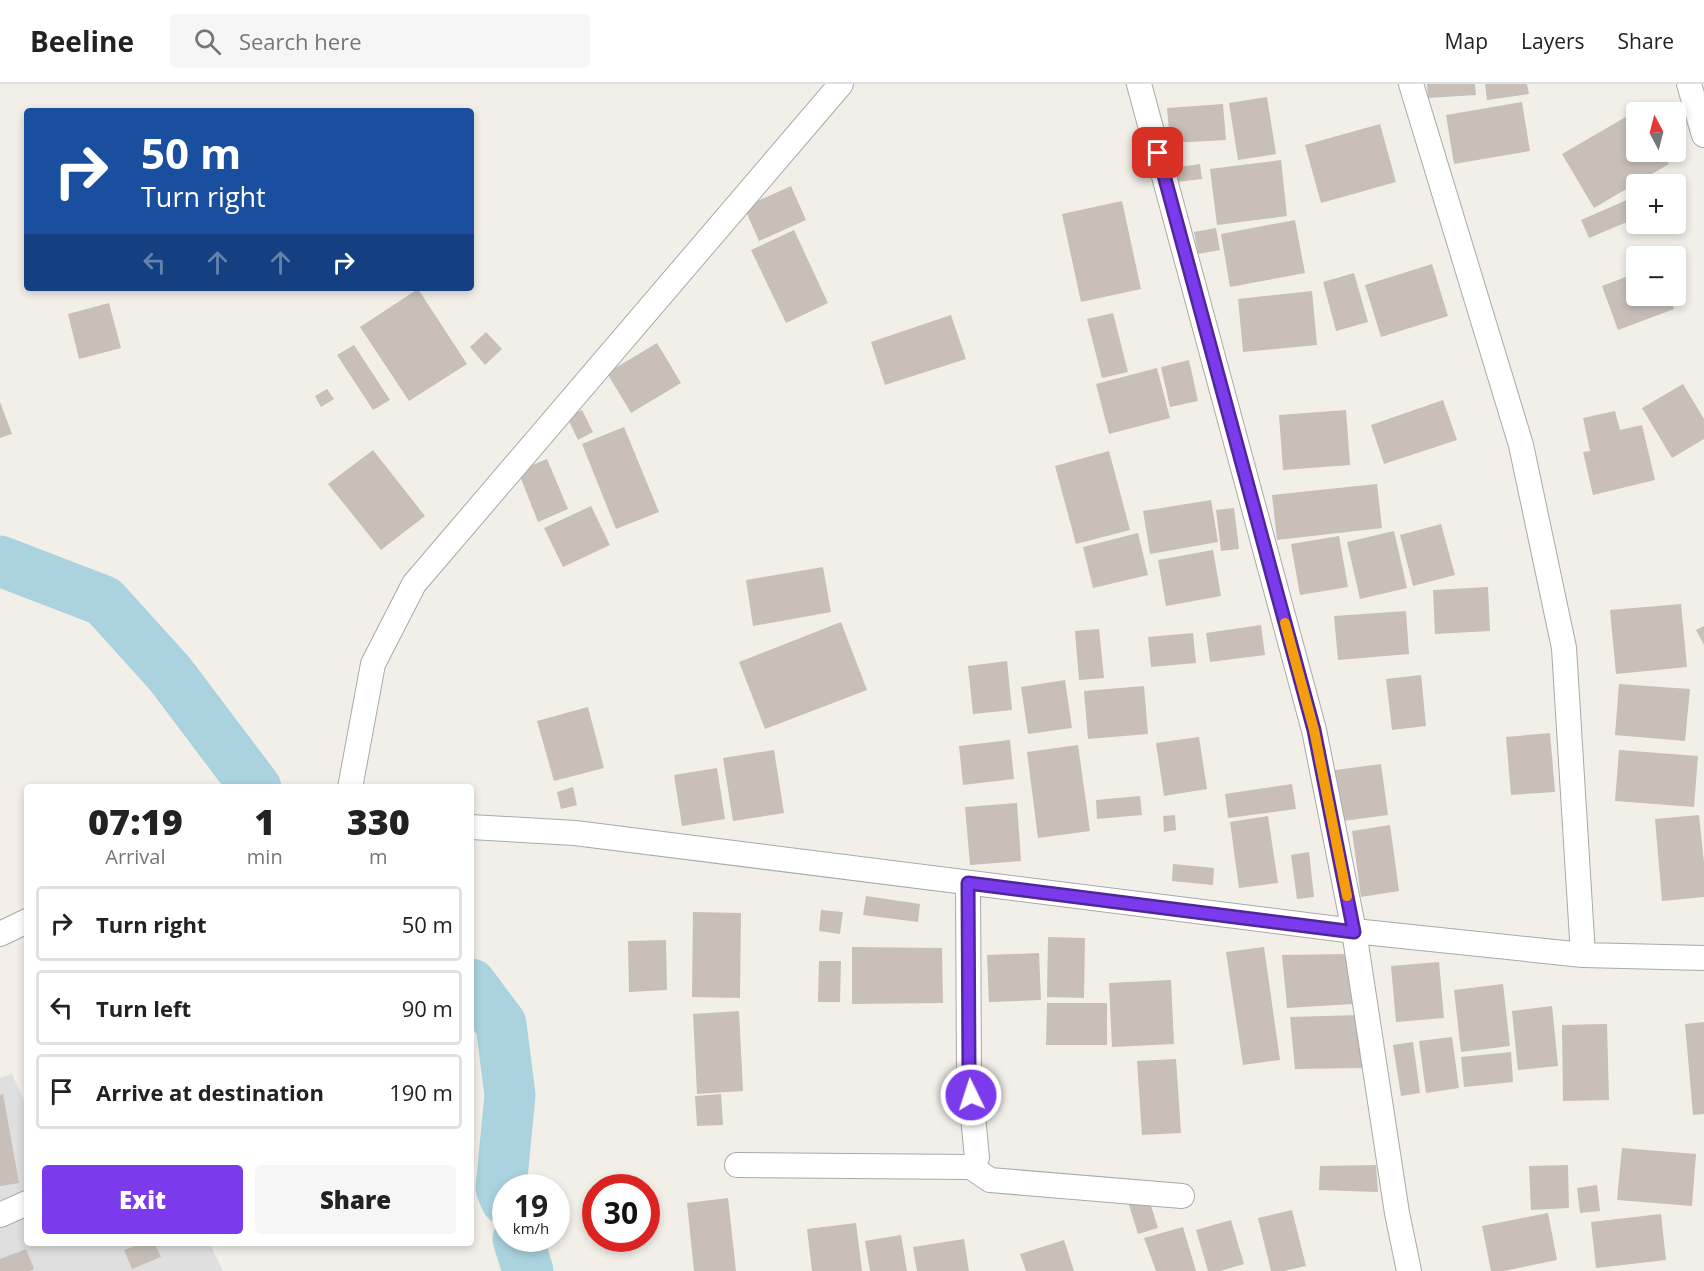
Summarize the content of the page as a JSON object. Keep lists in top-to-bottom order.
{
  "north": "top",
  "page": {
    "header": "Beeline",
    "search": "Search here",
    "nav": ["Map", "Layers", "Share"],
    "map_buttons": ["+", "−"],
    "turn": ["50 m", "Turn right"],
    "eta": [
      "07:19",
      "Arrival",
      "1",
      "min",
      "330",
      "m"
    ],
    "list": [
      {
        "name": "Turn right",
        "value": "50 m"
      },
      {
        "name": "Turn left",
        "value": "90 m"
      },
      {
        "name": "Arrive at destination",
        "value": "190 m"
      }
    ],
    "buttons": ["Exit", "Share"],
    "speed": "19 km/h",
    "limit": "30"
  }
}
